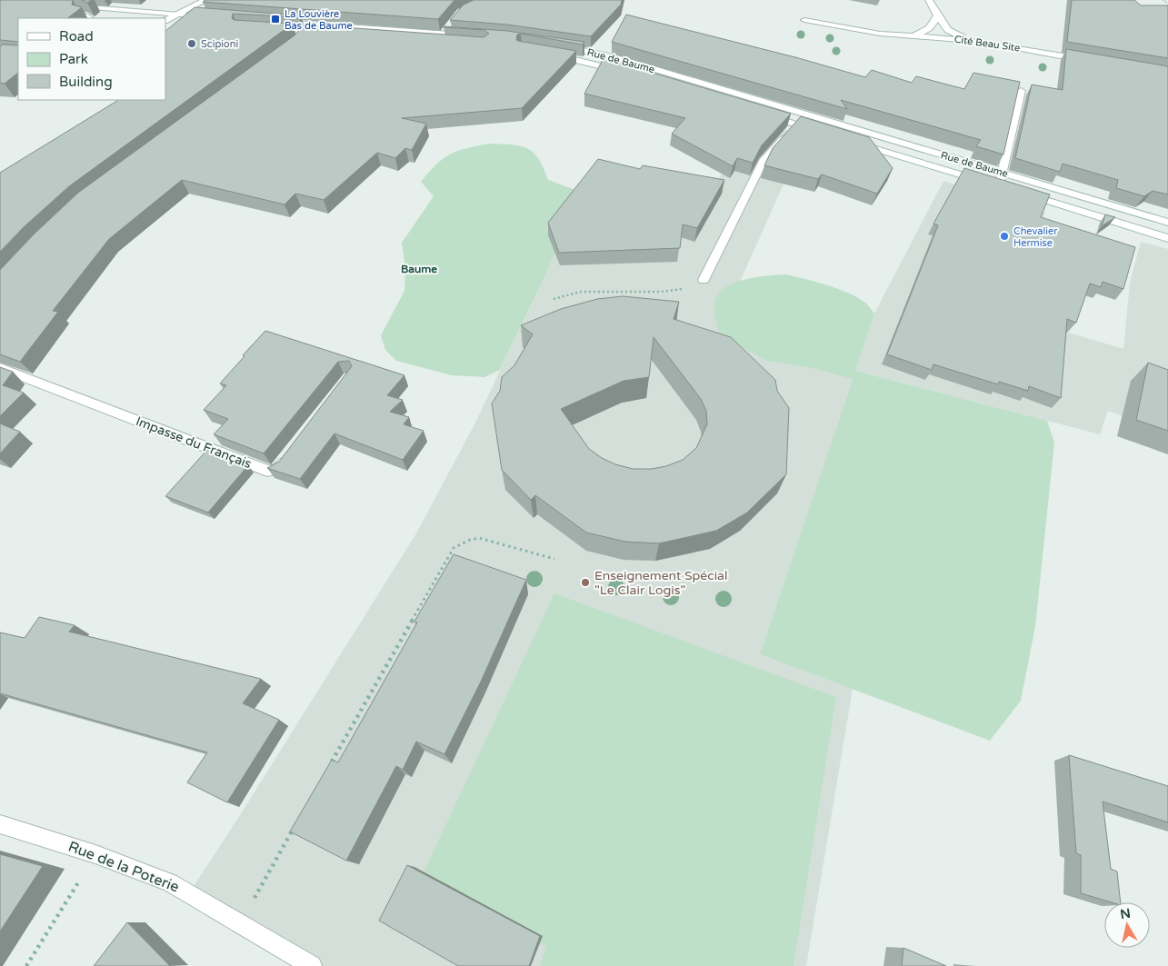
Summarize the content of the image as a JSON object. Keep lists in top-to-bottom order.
{
  "streets": {
    "main road": [
      "Cité Beau Site",
      "Rue de Baume",
      "Impasse du Français",
      "Rue de la Poterie"
    ]
  },
  "districts": ["Baume"],
  "places": {
    "transit": ["La Louvière Bas de Baume"],
    "other": ["Scipioni", "Chevalier Hermise", "Enseignement Spécial \"Le Clair Logis\""]
  },
  "legend": ["Road", "Park", "Building"],
  "north": "top"
}
